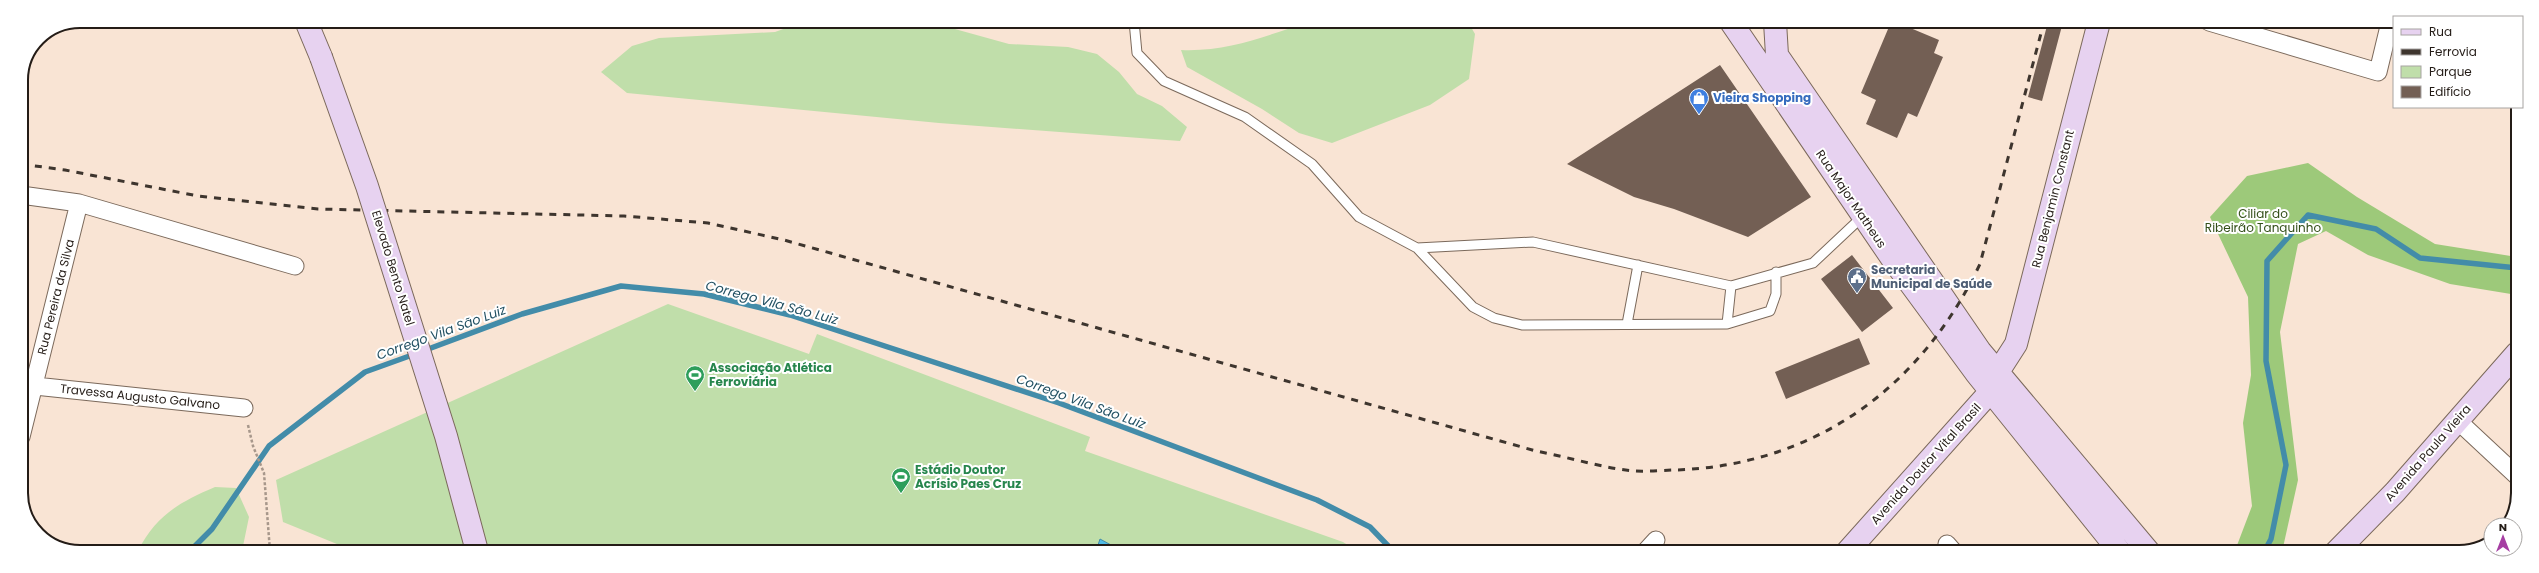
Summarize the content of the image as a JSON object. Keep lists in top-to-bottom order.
{
  "streets": {
    "main road": [
      "Rua Major Matheus",
      "Rua Benjamin Constant",
      "Elevado Bento Natel",
      "Avenida Paula Vieira",
      "Avenida Doutor Vital Brasil"
    ],
    "street": ["Rua Pereira da Silva", "Travessa Augusto Galvano"]
  },
  "crossings": [
    ["Rua Major Matheus", "Rua Benjamin Constant"],
    ["Rua Major Matheus", "Avenida Doutor Vital Brasil"],
    ["Rua Benjamin Constant", "Avenida Doutor Vital Brasil"],
    ["Rua Pereira da Silva", "Travessa Augusto Galvano"]
  ],
  "water": ["Corrego Vila São Luiz"],
  "parks": ["Ciliar do Ribeirão Tanquinho"],
  "places": {
    "shop": ["Vieira Shopping"],
    "public building": ["Secretaria Municipal de Saúde"],
    "sports": ["Associação Atlética Ferroviária", "Estádio Doutor Acrísio Paes Cruz"]
  },
  "legend": [
    "Rua",
    "Ferrovia",
    "Parque",
    "Edifício"
  ],
  "north": "top"
}
